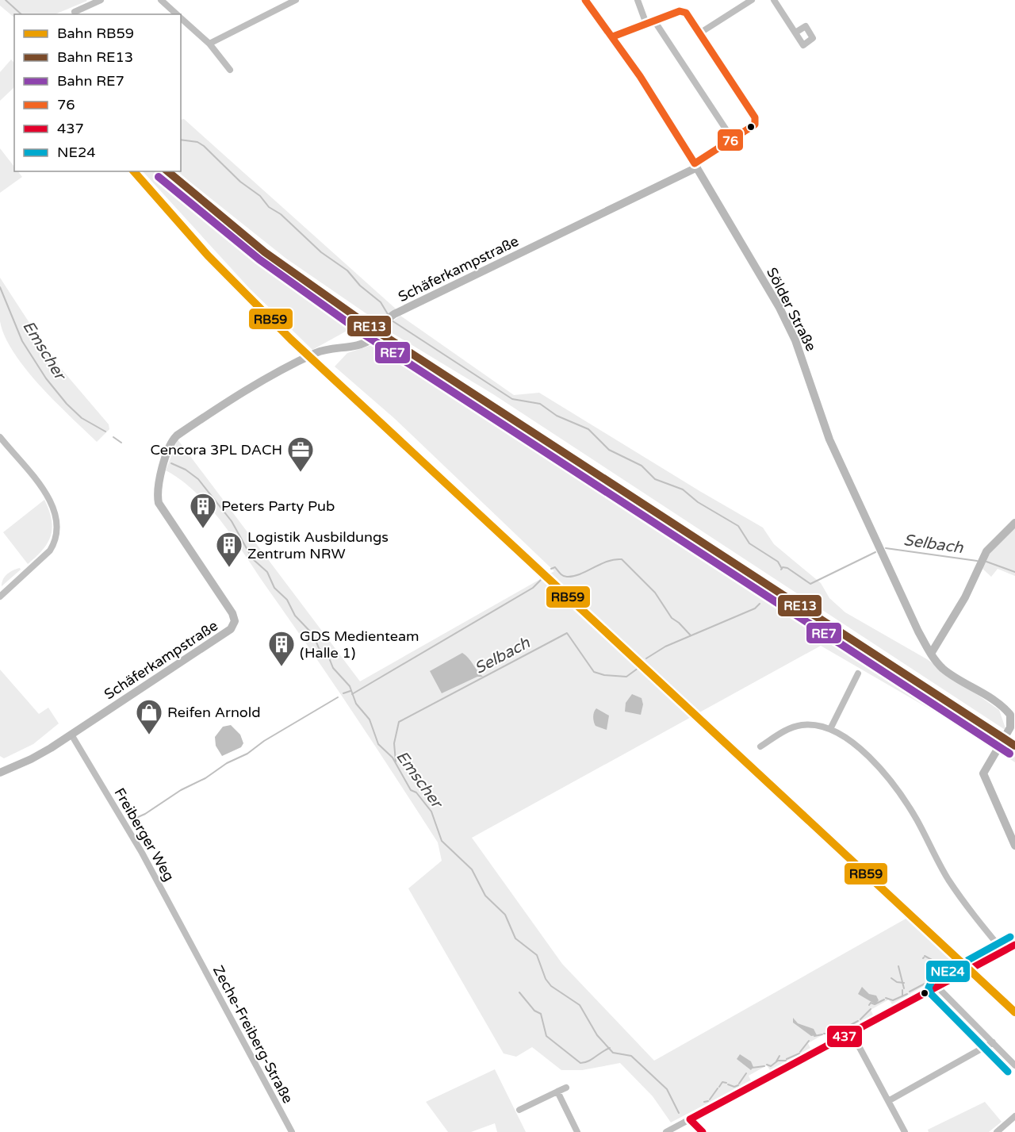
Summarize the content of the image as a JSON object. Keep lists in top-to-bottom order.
{
  "streets": {
    "street": [
      "Schäferkampstraße",
      "Sölder Straße",
      "Freiberger Weg",
      "Zeche-Freiberg-Straße"
    ]
  },
  "crossings": [
    ["Schäferkampstraße", "Sölder Straße"],
    ["Schäferkampstraße", "Freiberger Weg"],
    ["Freiberger Weg", "Zeche-Freiberg-Straße"]
  ],
  "water": ["Emscher", "Selbach"],
  "places": {
    "office": ["Cencora 3PL DACH"],
    "building": ["Peters Party Pub", "Logistik Ausbildungs Zentrum NRW", "GDS Medienteam (Halle 1)"],
    "shop": ["Reifen Arnold"]
  },
  "lines": [
    "transit line 76",
    "rail line RB59",
    "rail line RE13",
    "rail line RE7",
    "transit line NE24",
    "transit line 437"
  ],
  "legend": [
    "Bahn RB59",
    "Bahn RE13",
    "Bahn RE7",
    "76",
    "437",
    "NE24"
  ]
}
